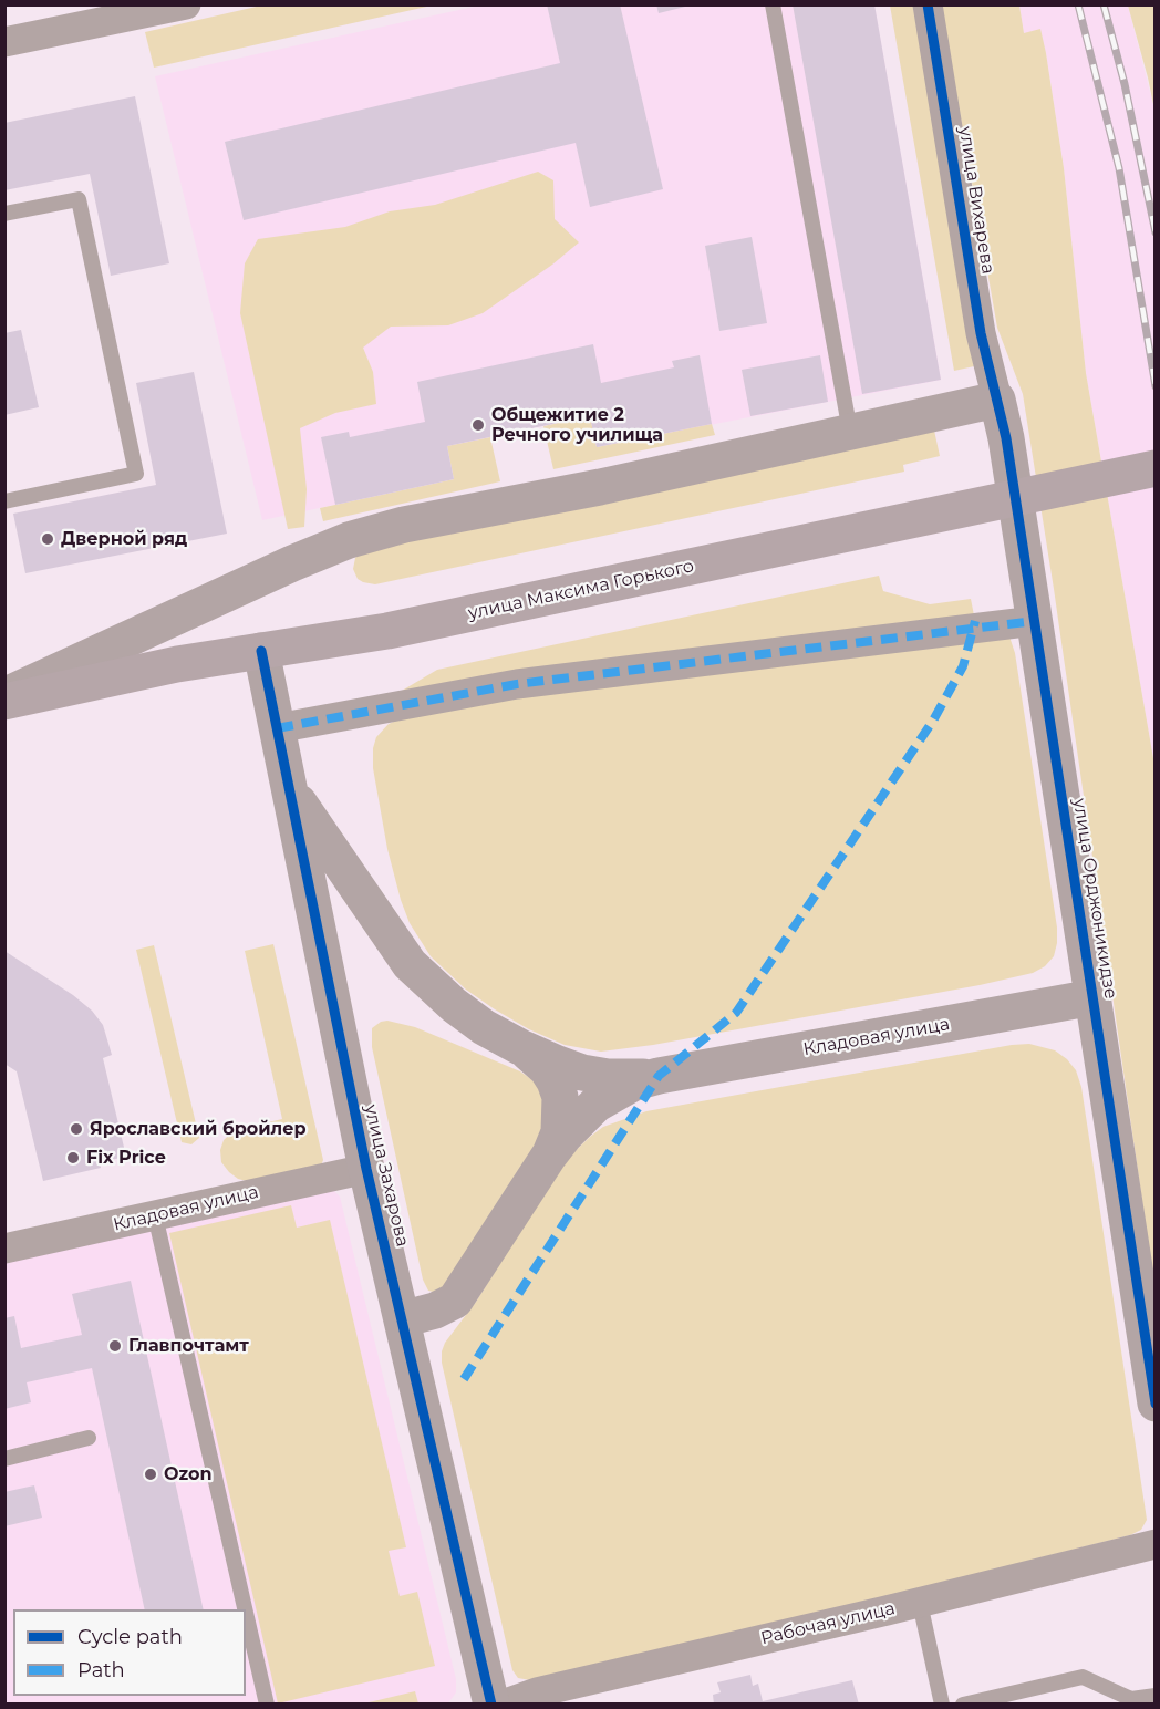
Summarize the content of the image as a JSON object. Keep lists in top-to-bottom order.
{
  "streets": {
    "main road": ["улица Максима Горького"],
    "street": [
      "улица Вихарева",
      "улица Орджоникидзе",
      "Кладовая улица",
      "улица Захарова",
      "Рабочая улица"
    ]
  },
  "crossings": [
    ["улица Вихарева", "улица Орджоникидзе"],
    ["улица Максима Горького", "улица Захарова"],
    ["улица Орджоникидзе", "Кладовая улица"],
    ["Кладовая улица", "улица Захарова"]
  ],
  "places": [
    "Общежитие 2 Речного училища",
    "Дверной ряд",
    "Ярославский бройлер",
    "Fix Price",
    "Главпочтамт",
    "Ozon"
  ],
  "legend": ["Cycle path", "Path"]
}
